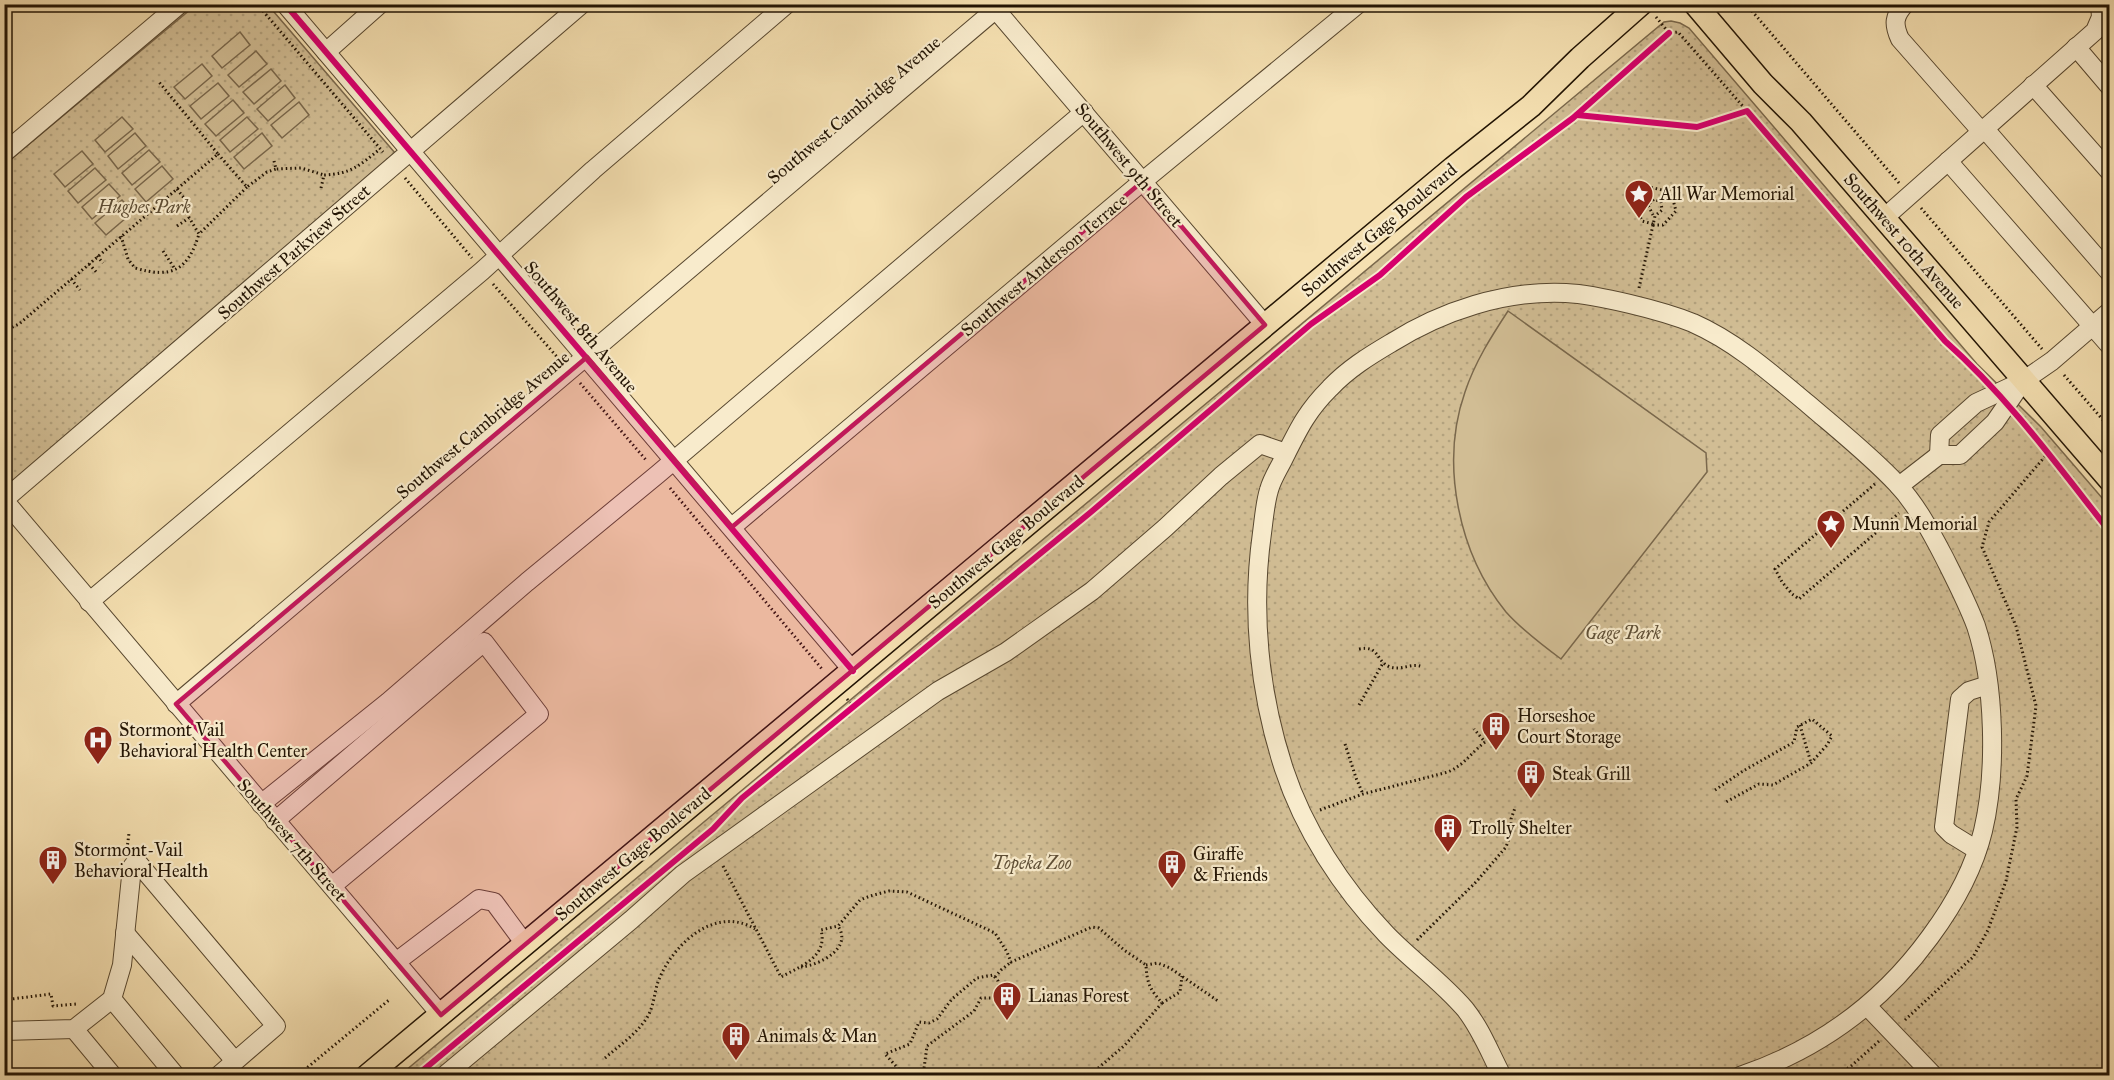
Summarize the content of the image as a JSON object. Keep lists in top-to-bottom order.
{
  "streets": {
    "main road": ["Southwest Gage Boulevard", "Southwest 10th Avenue"],
    "street": [
      "Southwest Cambridge Avenue",
      "Southwest 9th Street",
      "Southwest Parkview Street",
      "Southwest Anderson Terrace",
      "Southwest 8th Avenue",
      "Southwest 7th Street"
    ]
  },
  "crossings": [
    ["Southwest Cambridge Avenue", "Southwest 9th Street"],
    ["Southwest Cambridge Avenue", "Southwest 8th Avenue"],
    ["Southwest Cambridge Avenue", "Southwest 7th Street"],
    ["Southwest 9th Street", "Southwest Gage Boulevard"],
    ["Southwest 9th Street", "Southwest Anderson Terrace"],
    ["Southwest Gage Boulevard", "Southwest 8th Avenue"],
    ["Southwest Gage Boulevard", "Southwest 7th Street"],
    ["Southwest Parkview Street", "Southwest 8th Avenue"],
    ["Southwest Parkview Street", "Southwest 7th Street"],
    ["Southwest Anderson Terrace", "Southwest 8th Avenue"]
  ],
  "parks": ["Hughes Park", "Gage Park", "Topeka Zoo"],
  "places": {
    "place": ["All War Memorial", "Munn Memorial"],
    "building": [
      "Horseshoe Court Storage",
      "Steak Grill",
      "Trolly Shelter",
      "Stormont-Vail Behavioral Health",
      "Giraffe & Friends",
      "Lianas Forest",
      "Animals & Man"
    ],
    "hospital": ["Stormont Vail Behavioral Health Center"]
  }
}
